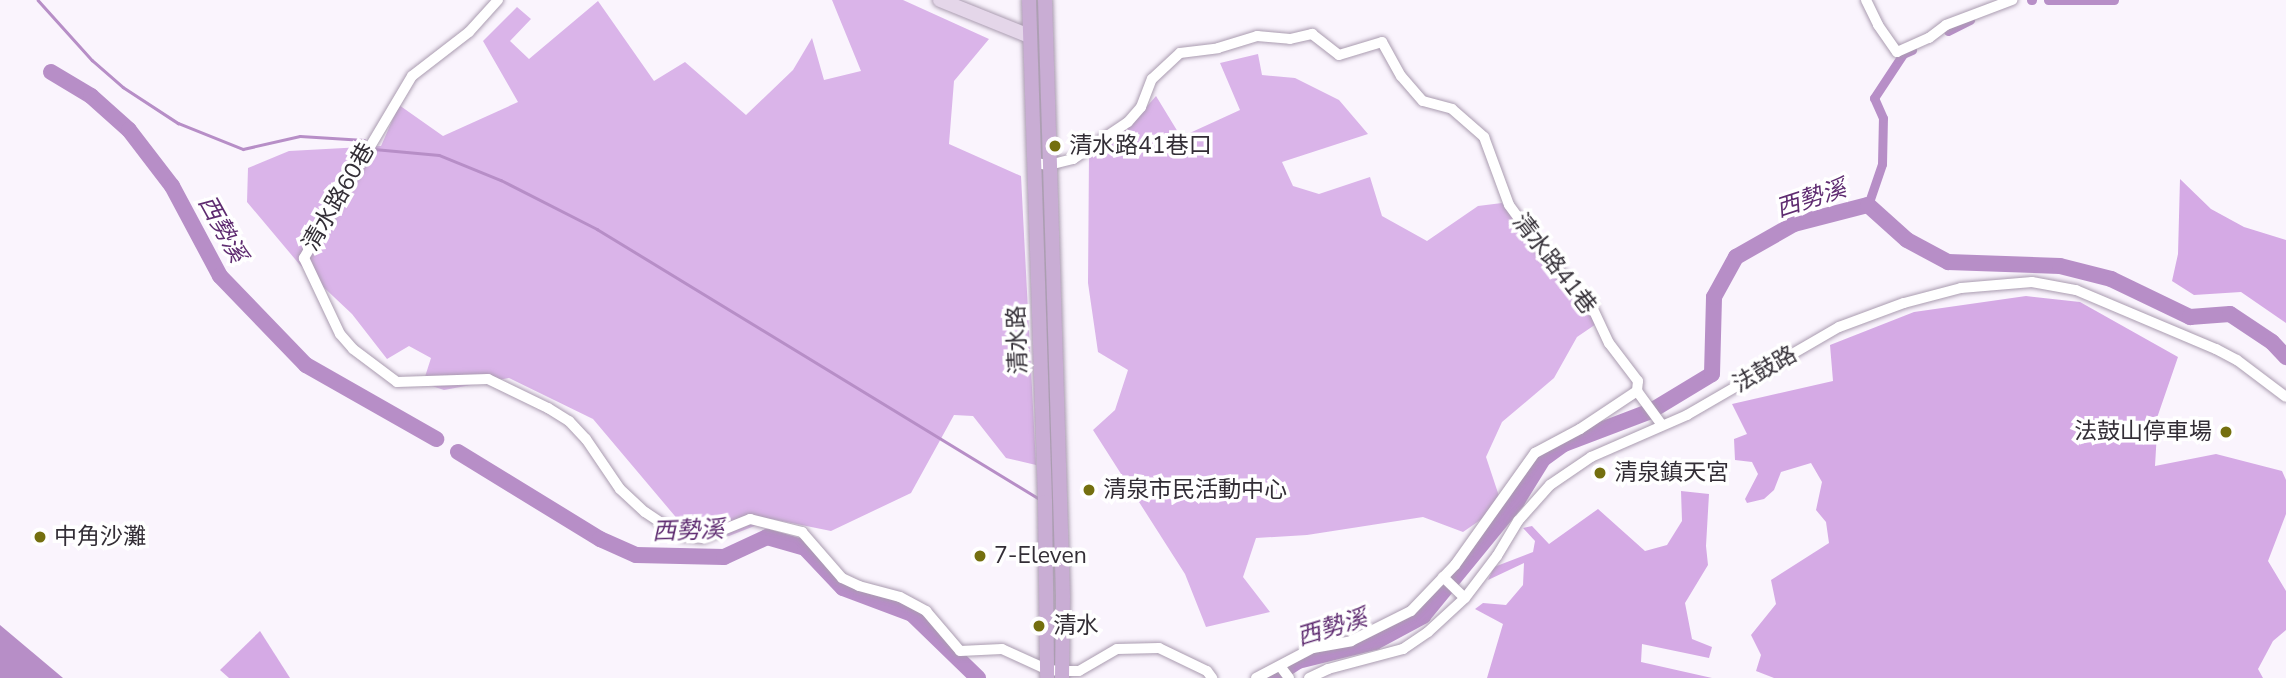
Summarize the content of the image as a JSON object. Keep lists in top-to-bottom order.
{
  "streets": {
    "main road": ["清水路"],
    "street": ["清水路60巷", "清水路41巷", "法鼓路"]
  },
  "crossings": [
    ["清水路60巷", "清水路"],
    ["清水路41巷", "清水路"],
    ["清水路41巷", "法鼓路"]
  ],
  "water": ["西勢溪"],
  "places": [
    "清水路41巷口",
    "法鼓山停車場",
    "清泉鎮天宮",
    "清泉市民活動中心",
    "中角沙灘",
    "7-Eleven",
    "清水"
  ]
}
